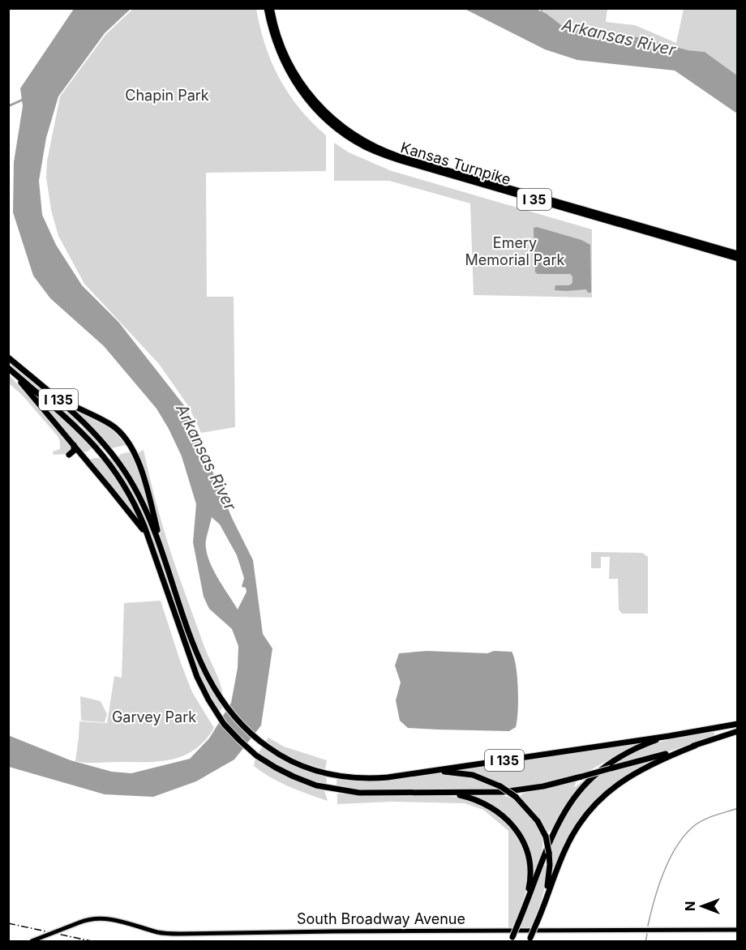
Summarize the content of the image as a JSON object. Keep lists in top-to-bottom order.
{
  "streets": {
    "highway": ["Kansas Turnpike", "I 35", "I 135"],
    "main road": ["South Broadway Avenue"]
  },
  "water": ["Arkansas River"],
  "parks": ["Chapin Park", "Emery Memorial Park", "Garvey Park"],
  "north": "left"
}
